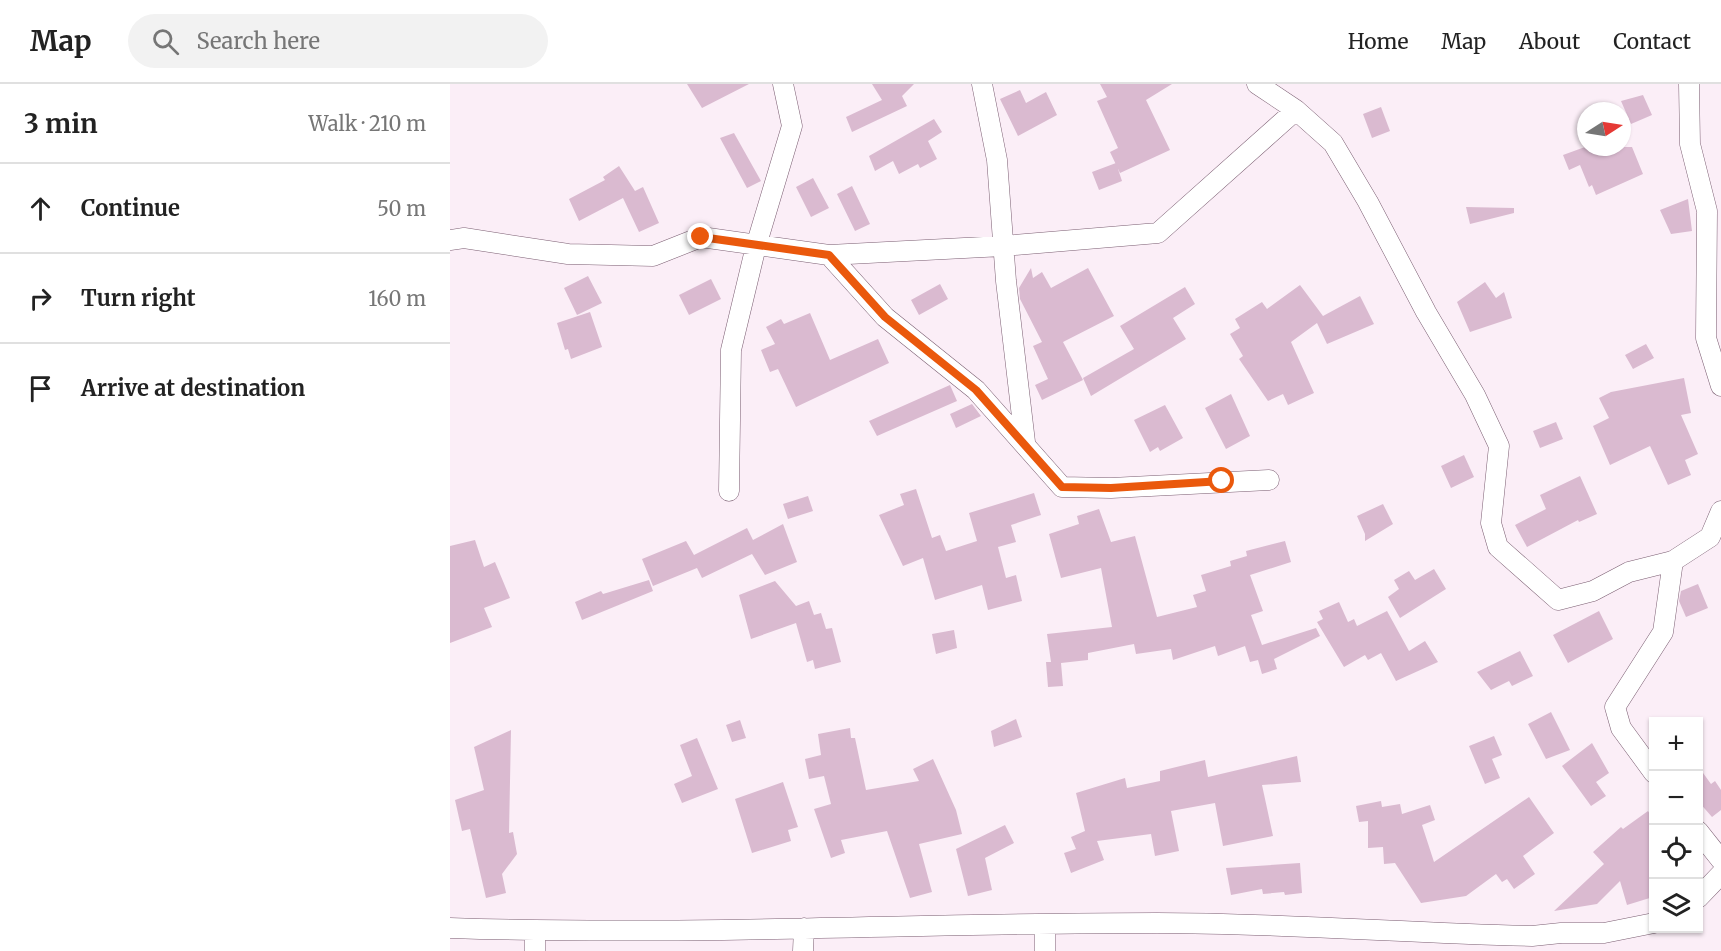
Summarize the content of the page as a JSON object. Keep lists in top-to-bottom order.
{
  "north": "right",
  "page": {
    "header": "Map",
    "search": "Search here",
    "nav": [
      "Home",
      "Map",
      "About",
      "Contact"
    ],
    "heading": ["3 min", "Walk · 210 m"],
    "list": [
      ["Continue", "50 m"],
      ["Turn right", "160 m"],
      "Arrive at destination"
    ],
    "map_buttons": ["+", "−"]
  }
}
